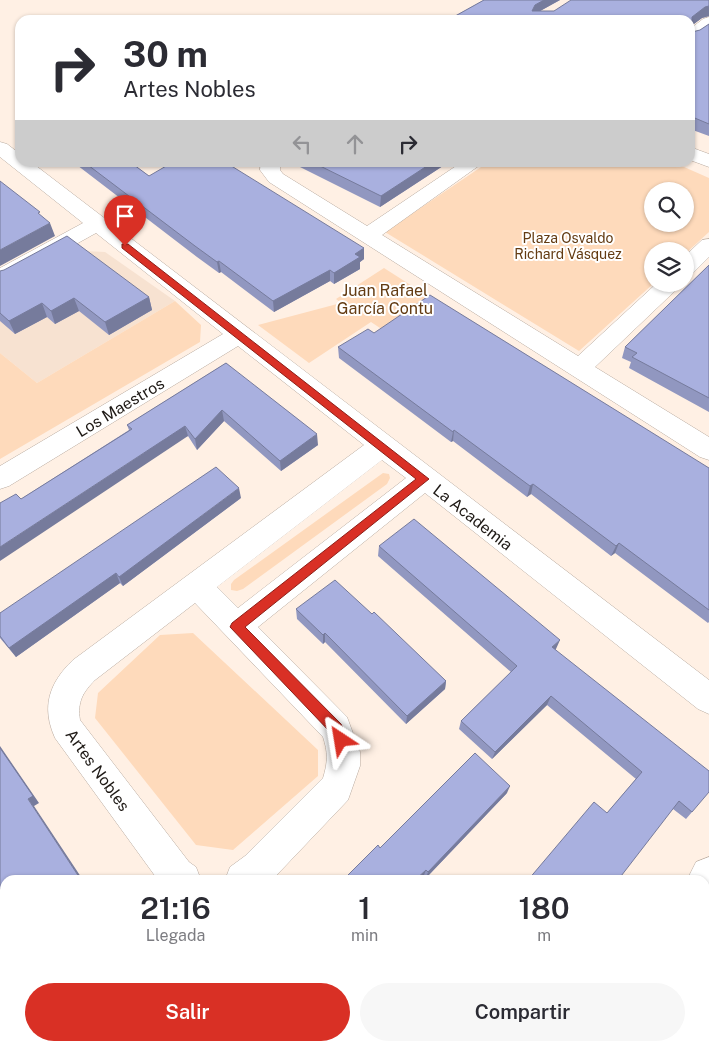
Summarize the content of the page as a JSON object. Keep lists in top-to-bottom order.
{
  "streets": {
    "street": ["Los Maestros", "La Academia", "Artes Nobles"]
  },
  "crossings": [
    ["Los Maestros", "La Academia"],
    ["La Academia", "Artes Nobles"]
  ],
  "parks": ["Plaza Osvaldo Richard Vásquez", "Juan Rafael García Contu"],
  "page": {
    "turn": ["30 m", "Artes Nobles"],
    "eta": [
      "21:16",
      "Llegada",
      "1",
      "min",
      "180",
      "m"
    ],
    "buttons": ["Salir", "Compartir"]
  }
}
